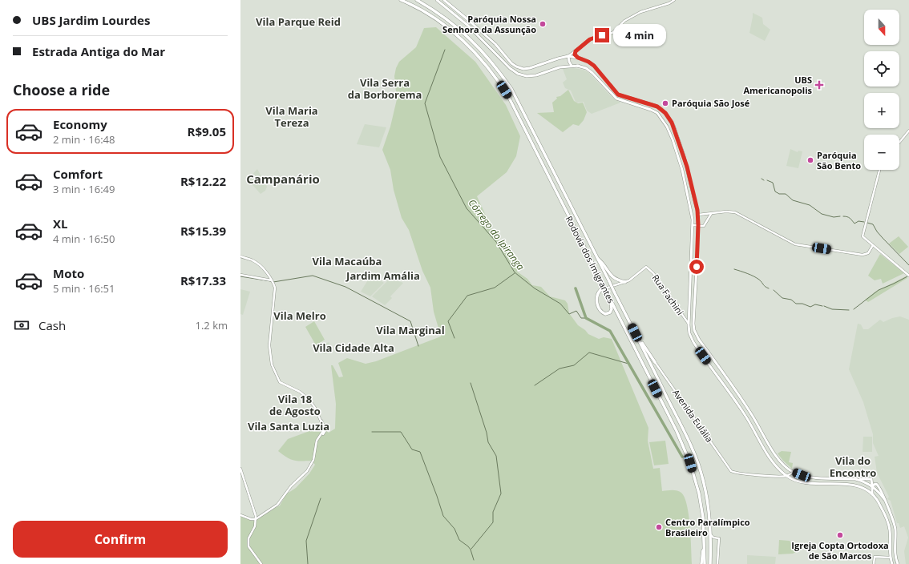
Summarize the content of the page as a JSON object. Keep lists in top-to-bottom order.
{
  "streets": {
    "highway": ["Rodovia dos Imigrantes"],
    "street": ["Rua Fachini", "Avenida Eulália"]
  },
  "districts": [
    "Vila Parque Reid",
    "Vila Serra da Borborema",
    "Vila Maria Tereza",
    "Campanário",
    "Vila Macaúba",
    "Jardim Amália",
    "Vila Melro",
    "Vila Marginal",
    "Vila Cidade Alta",
    "Vila 18 de Agosto",
    "Vila Santa Luzia",
    "Vila do Encontro"
  ],
  "water": ["Córrego do Ipiranga"],
  "places": {
    "other": [
      "Paróquia Nossa Senhora da Assunção",
      "Paróquia São José",
      "Paróquia São Bento",
      "Centro Paralímpico Brasileiro",
      "Igreja Copta Ortodoxa de São Marcos"
    ],
    "health": ["UBS Americanopolis"]
  },
  "north": "bottom",
  "page": {
    "banner": ["UBS Jardim Lourdes", "Estrada Antiga do Mar"],
    "map_buttons": ["+", "−"],
    "bubble": "4 min",
    "heading": "Choose a ride",
    "list": [
      {
        "name": "Economy",
        "note": "2 min · 16:48",
        "value": "R$9.05"
      },
      {
        "name": "Comfort",
        "note": "3 min · 16:49",
        "value": "R$12.22"
      },
      {
        "name": "XL",
        "note": "4 min · 16:50",
        "value": "R$15.39"
      },
      {
        "name": "Moto",
        "note": "5 min · 16:51",
        "value": "R$17.33"
      }
    ],
    "pay": ["Cash", "1.2 km"],
    "buttons": "Confirm"
  }
}
